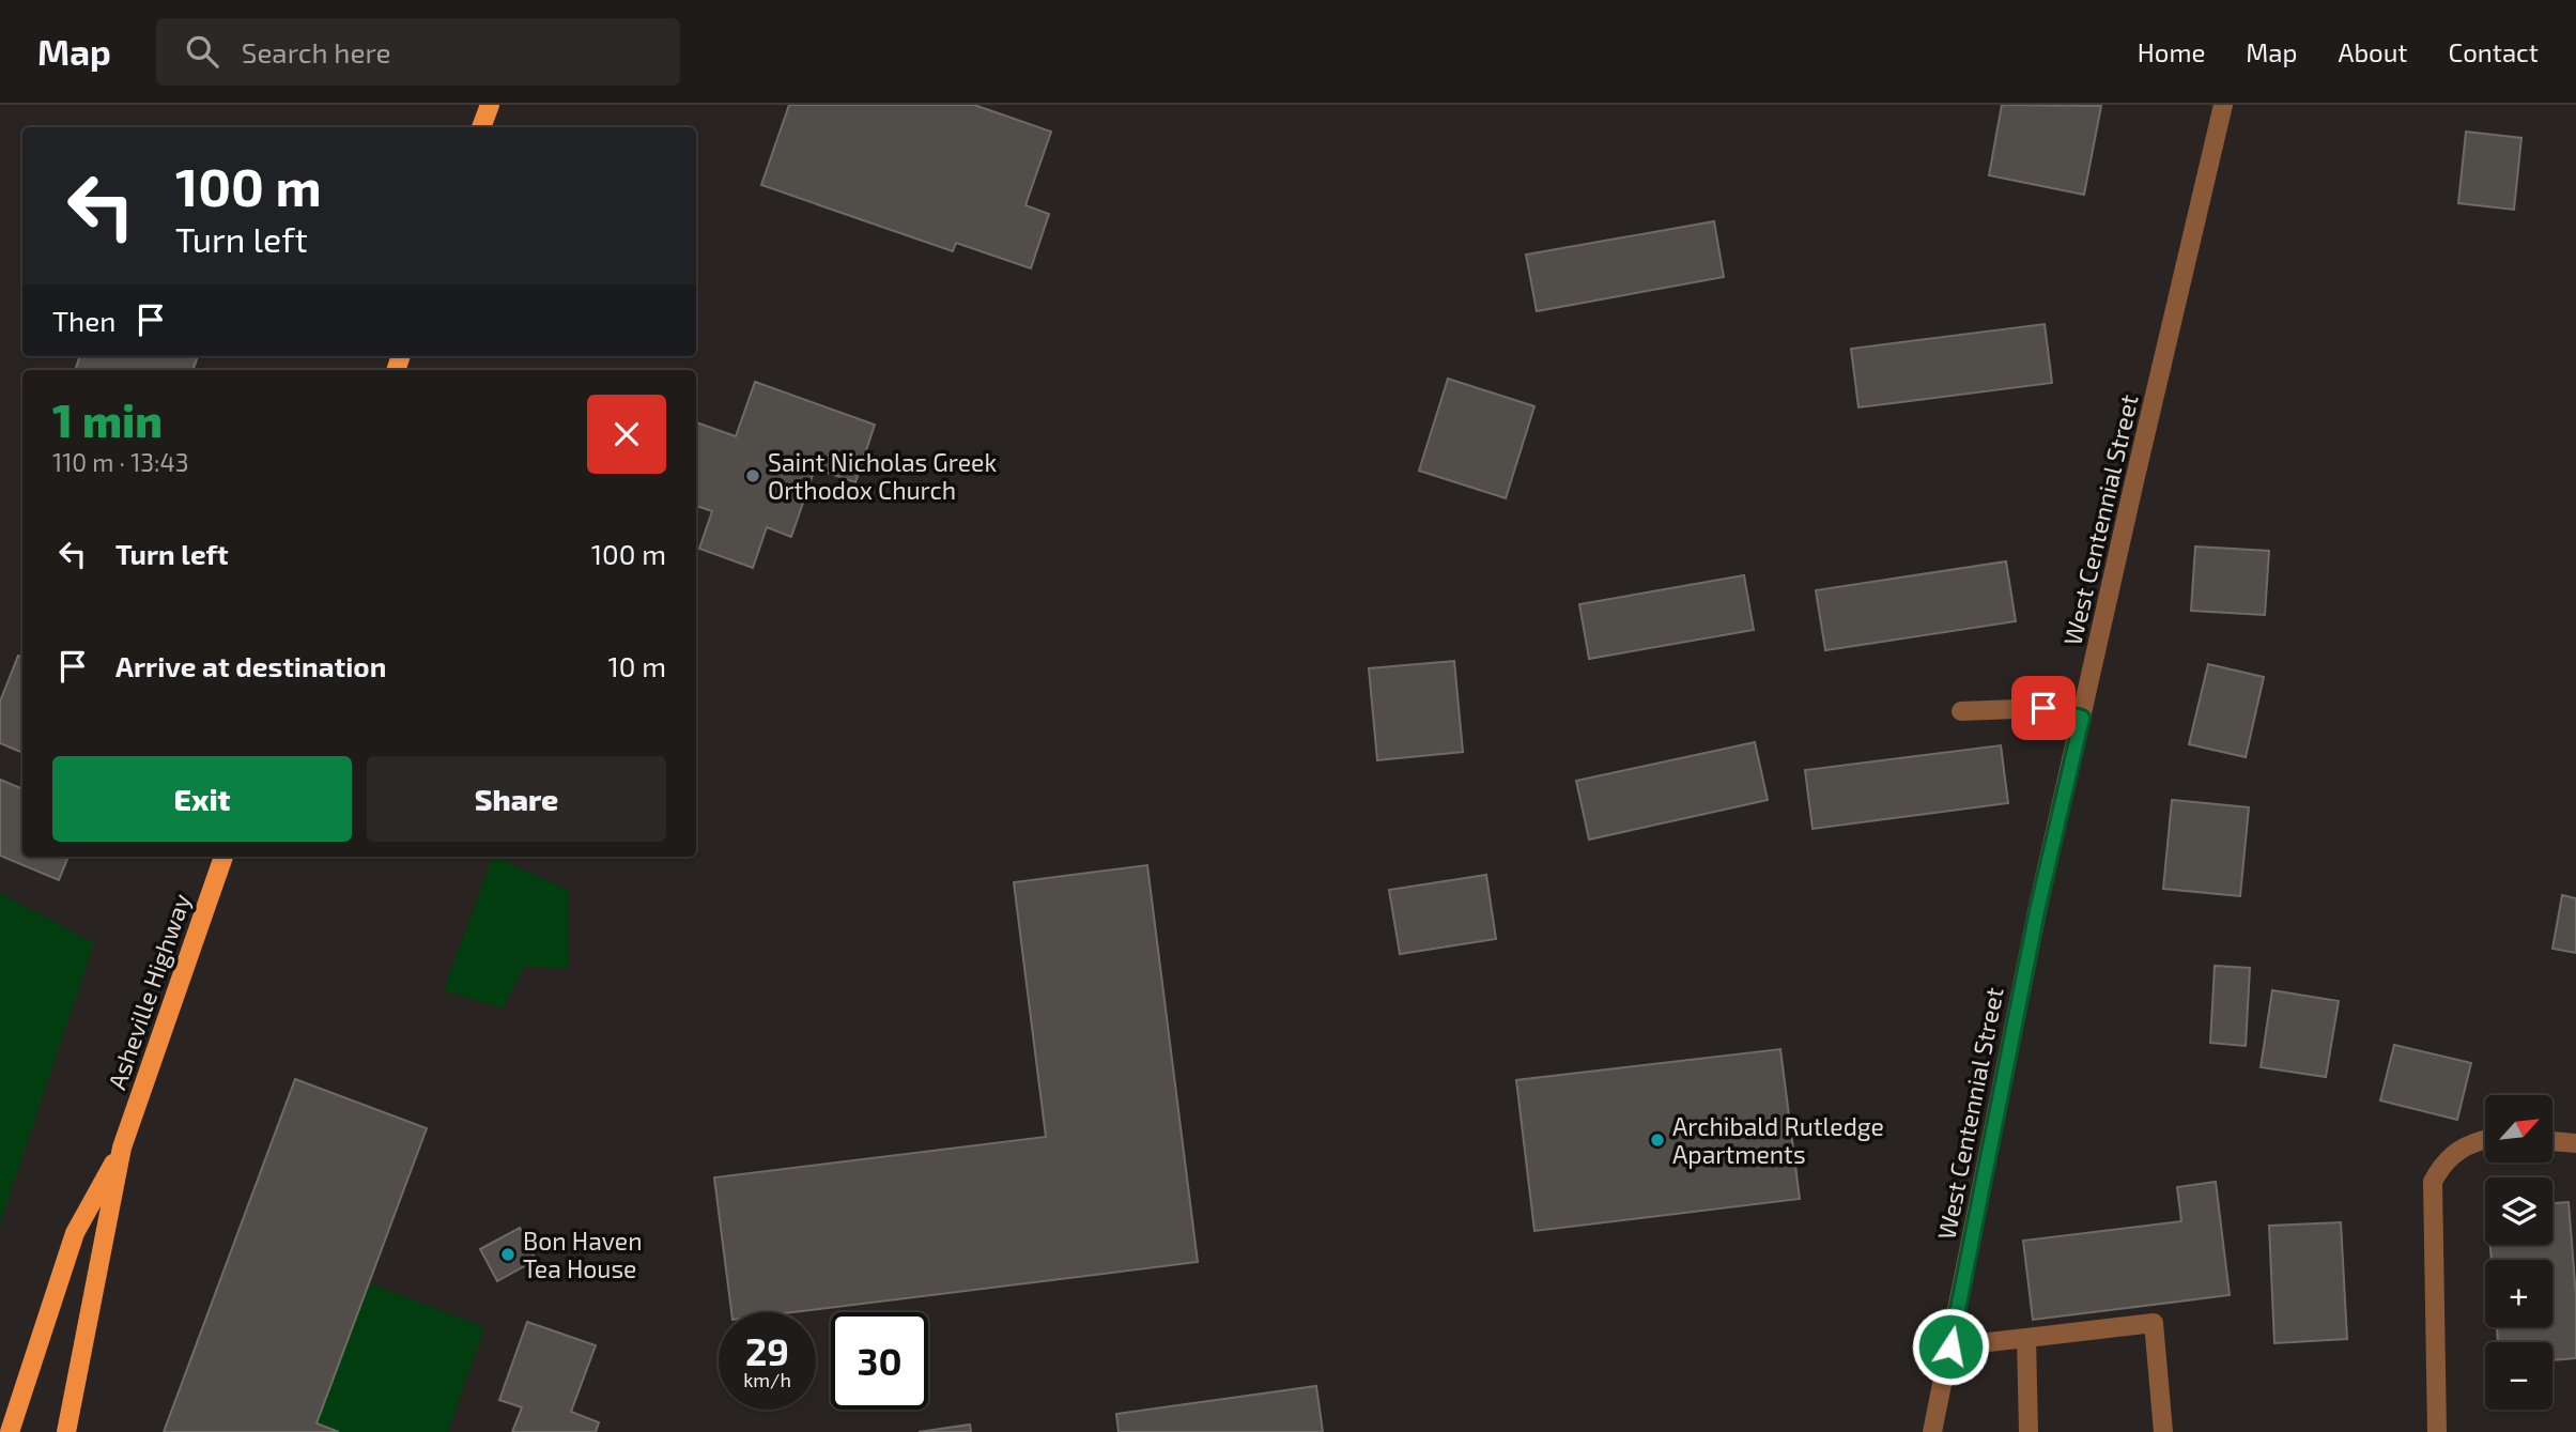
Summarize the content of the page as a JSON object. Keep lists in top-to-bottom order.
{
  "streets": {
    "main road": ["Asheville Highway"],
    "street": ["West Centennial Street"]
  },
  "places": ["Saint Nicholas Greek Orthodox Church", "Archibald Rutledge Apartments", "Bon Haven Tea House"],
  "north": "top right",
  "page": {
    "header": "Map",
    "search": "Search here",
    "nav": [
      "Home",
      "Map",
      "About",
      "Contact"
    ],
    "turn": ["100 m", "Turn left"],
    "then": "Then",
    "heading": ["1 min", "110 m · 13:43"],
    "list": [
      {
        "name": "Turn left",
        "value": "100 m"
      },
      {
        "name": "Arrive at destination",
        "value": "10 m"
      }
    ],
    "buttons": ["Exit", "Share"],
    "map_buttons": ["+", "−"],
    "speed": "29 km/h",
    "limit": "30"
  }
}
